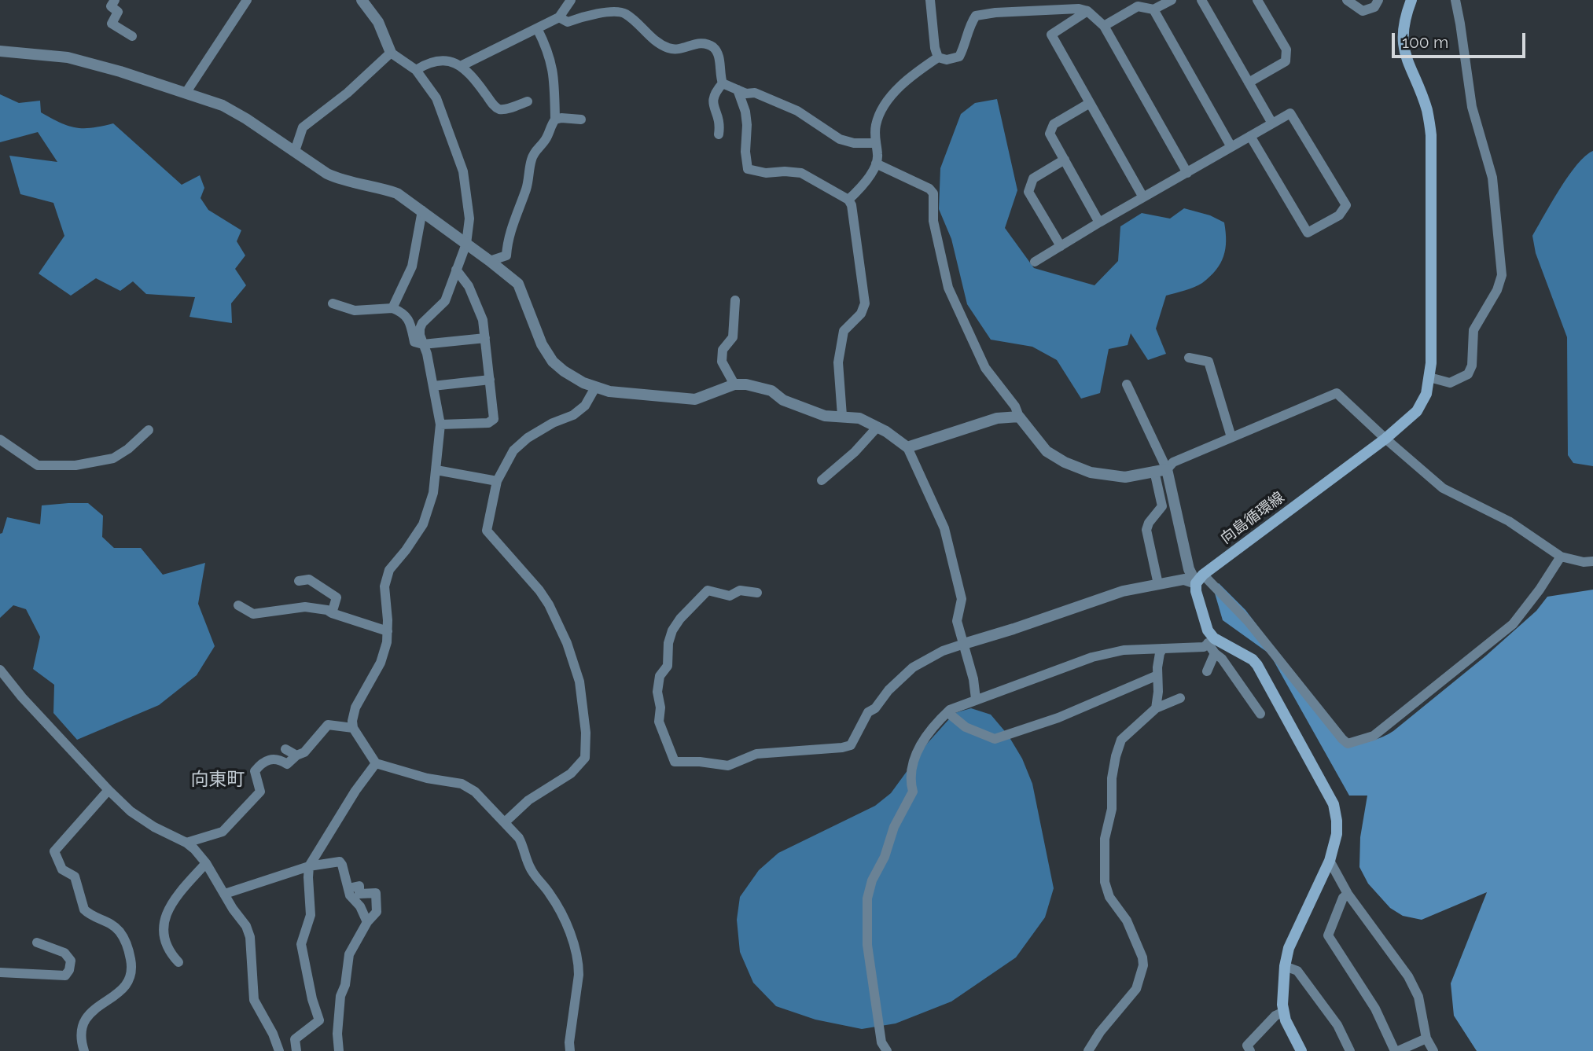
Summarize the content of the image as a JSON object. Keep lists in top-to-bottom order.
{
  "streets": {
    "main road": ["向島循環線"]
  },
  "districts": ["向東町"],
  "scale_bar": "100 m"
}
